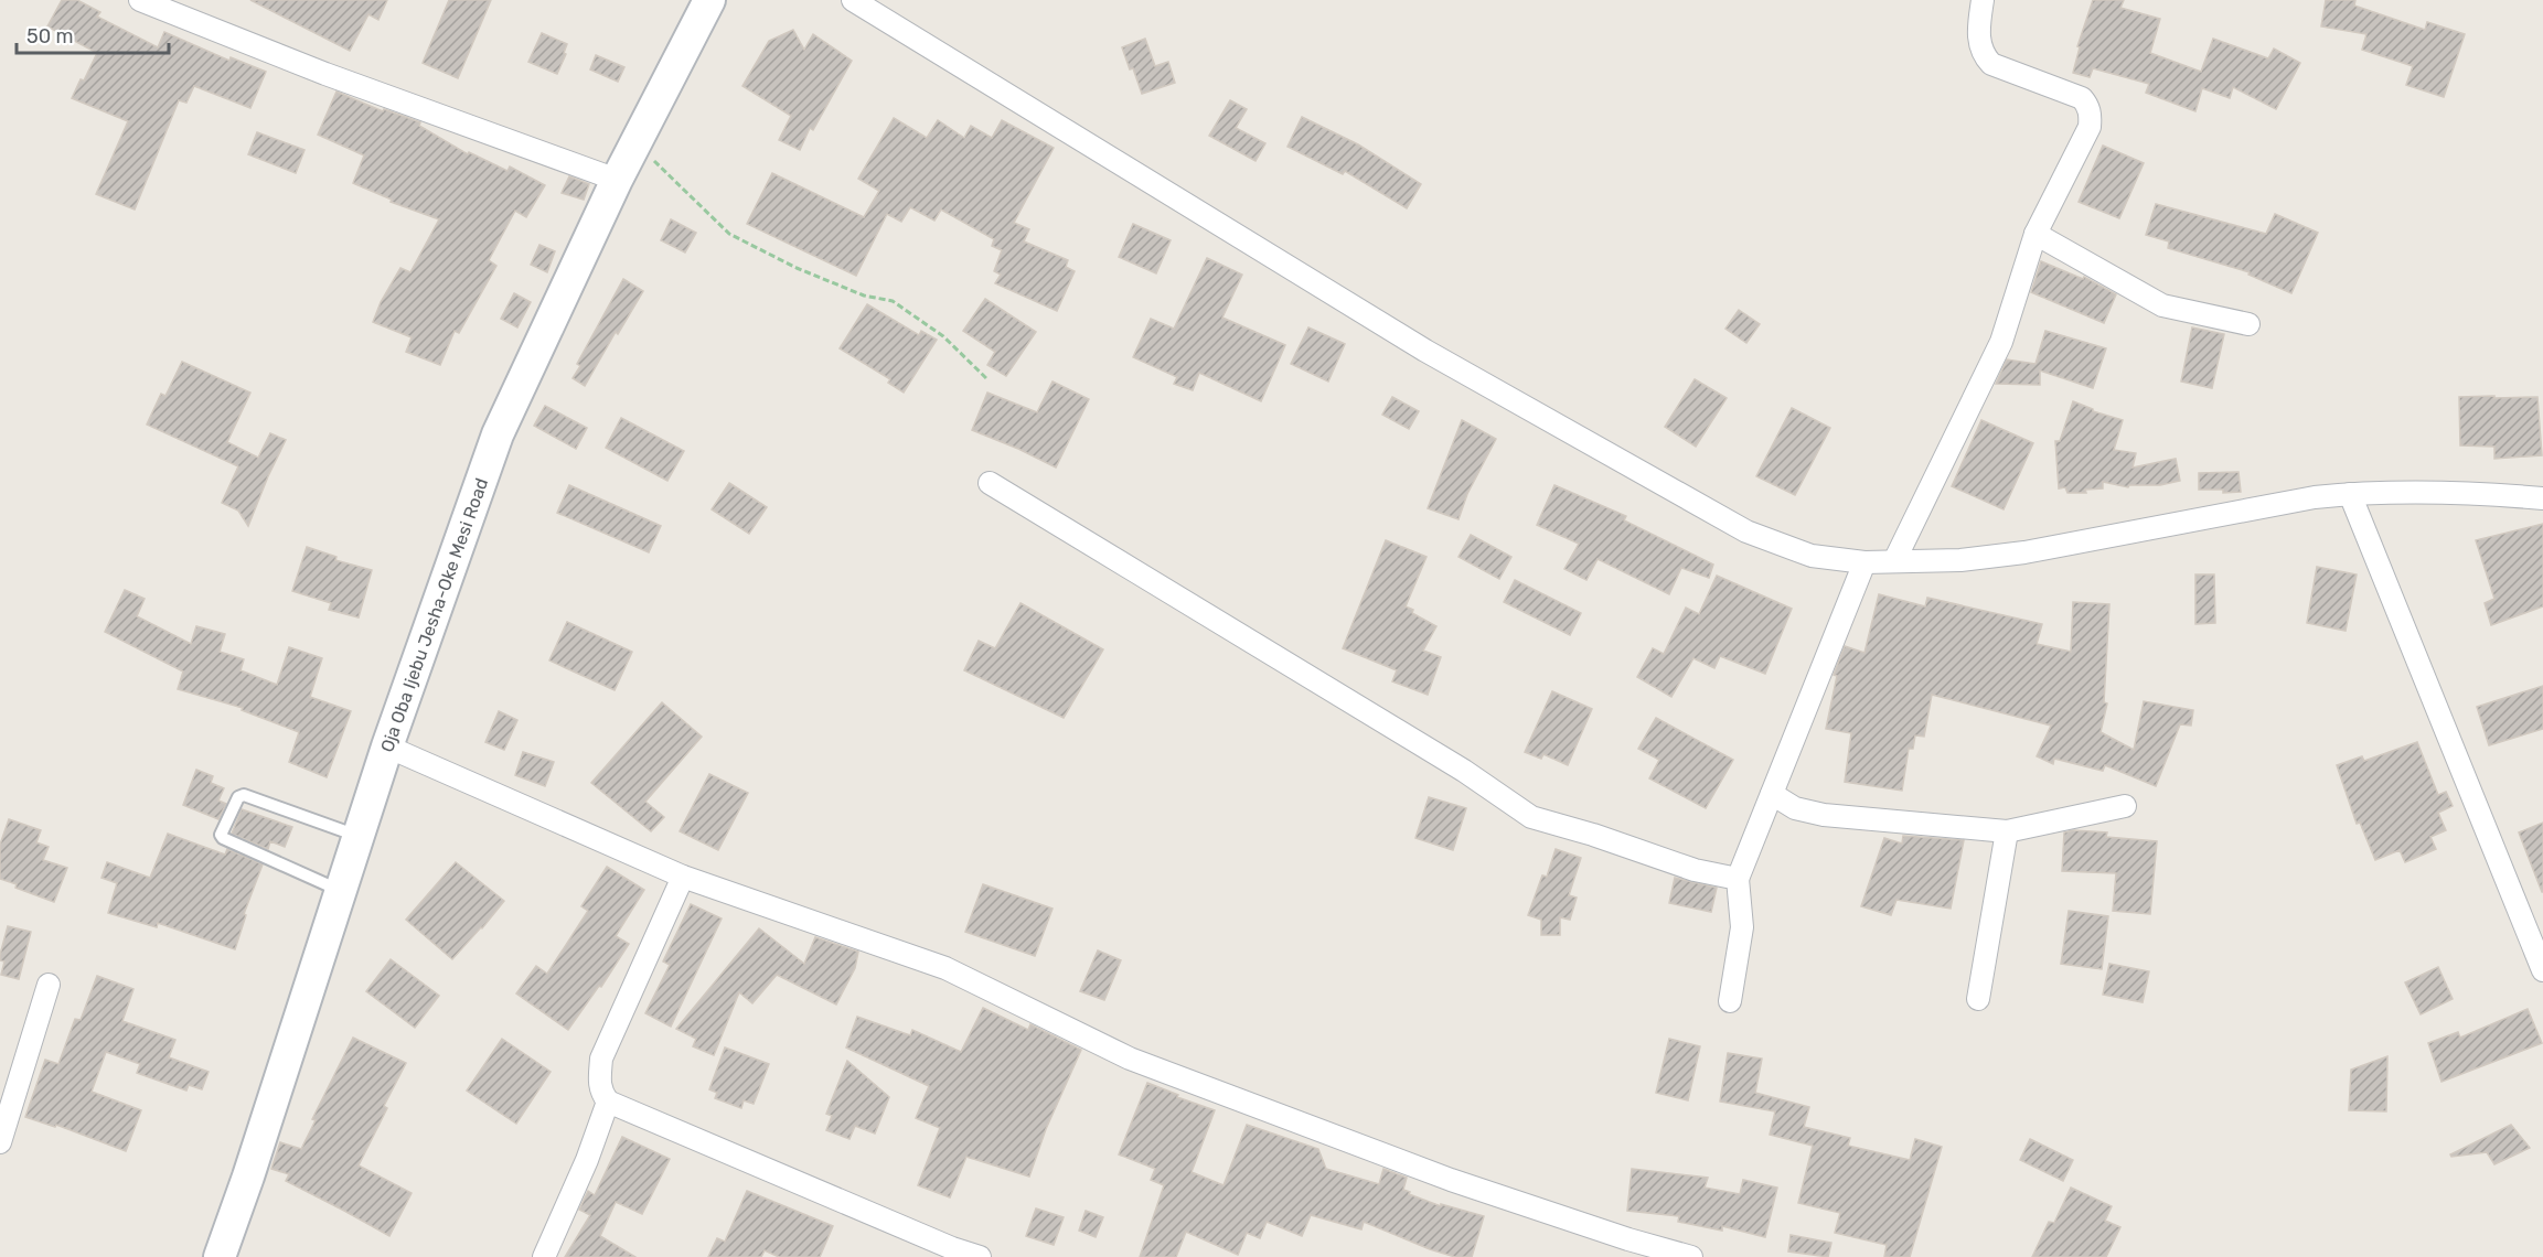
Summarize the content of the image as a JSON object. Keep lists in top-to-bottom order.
{
  "streets": {
    "main road": ["Oja Oba Ijebu Jesha-Oke Mesi Road"]
  },
  "scale_bar": "50 m"
}
